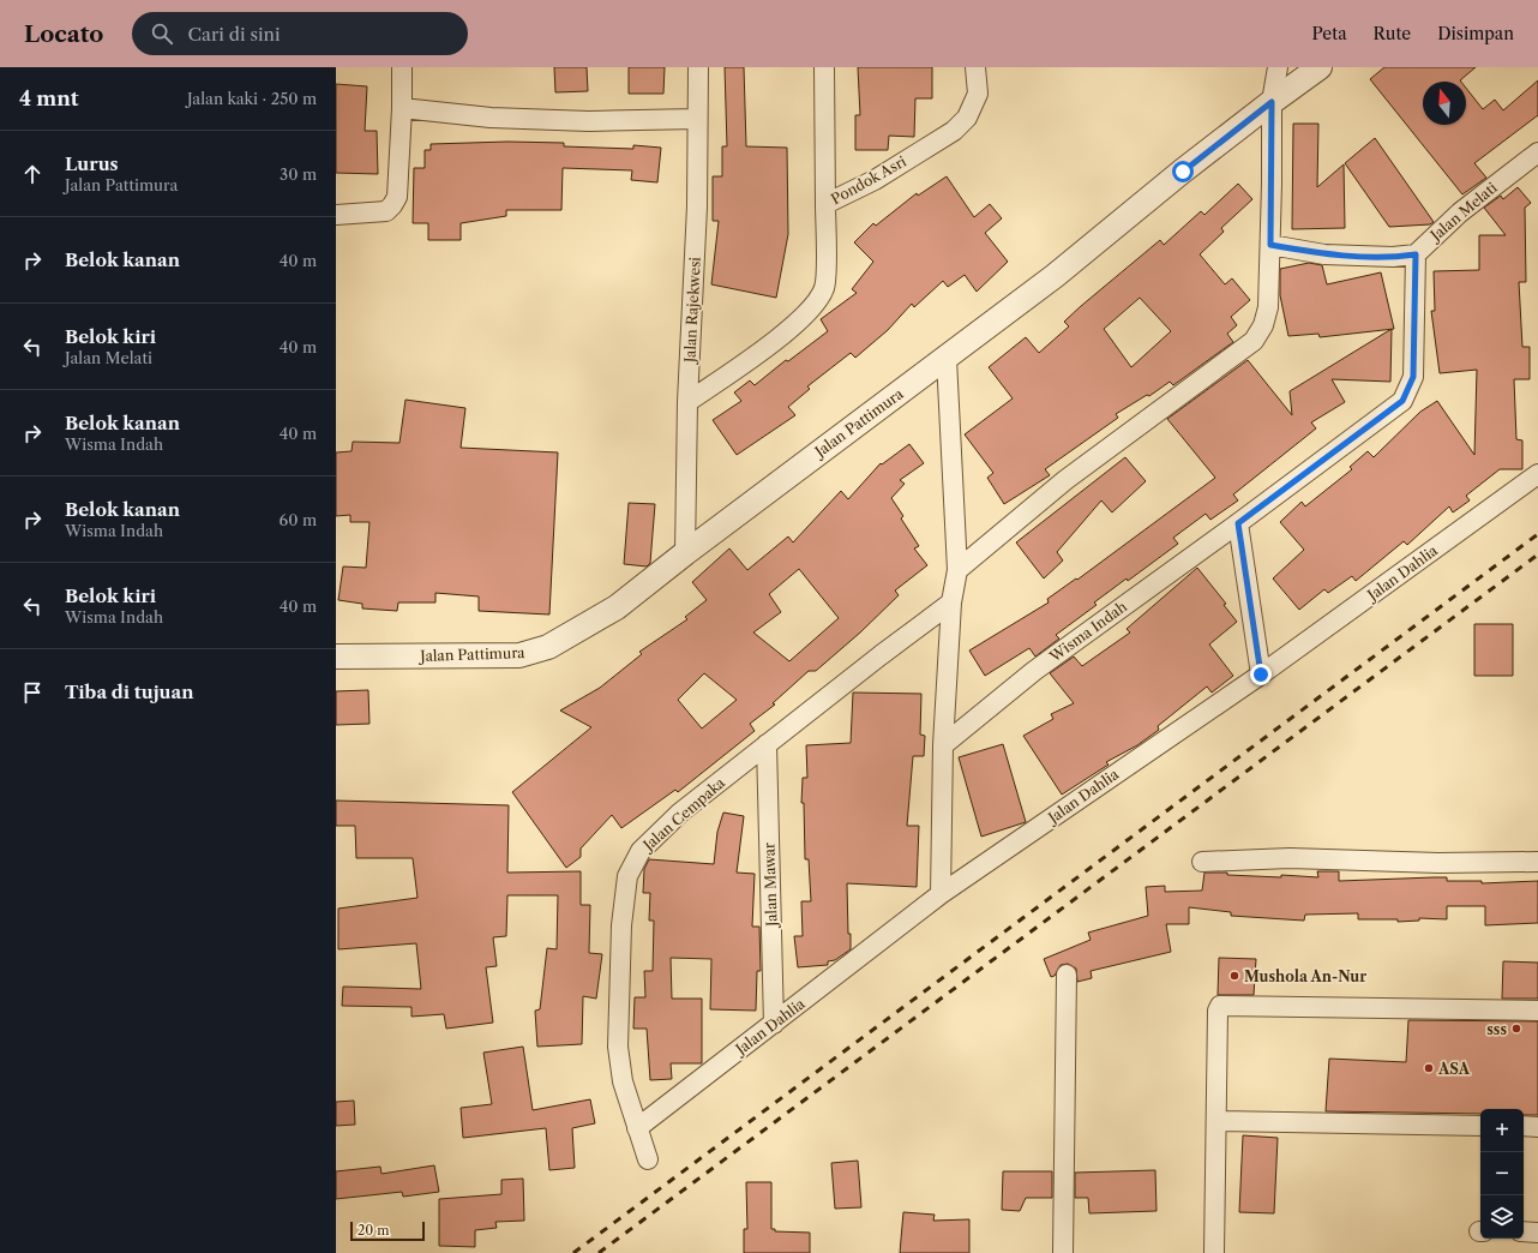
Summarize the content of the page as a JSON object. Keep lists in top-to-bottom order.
{
  "streets": {
    "street": [
      "Pondok Asri",
      "Jalan Melati",
      "Jalan Rajekwesi",
      "Jalan Pattimura",
      "Jalan Dahlia",
      "Wisma Indah",
      "Jalan Cempaka",
      "Jalan Mawar"
    ]
  },
  "crossings": [
    ["Pondok Asri", "Jalan Rajekwesi"],
    ["Jalan Melati", "Wisma Indah"],
    ["Jalan Rajekwesi", "Jalan Pattimura"],
    ["Jalan Dahlia", "Jalan Cempaka"],
    ["Jalan Dahlia", "Jalan Mawar"],
    ["Jalan Cempaka", "Jalan Mawar"]
  ],
  "places": ["Mushola An-Nur", "sss", "ASA"],
  "scale_bar": "20 m",
  "north": "top",
  "page": {
    "header": "Locato",
    "search": "Cari di sini",
    "nav": ["Peta", "Rute", "Disimpan"],
    "heading": ["4 mnt", "Jalan kaki · 250 m"],
    "list": [
      ["Lurus", "Jalan Pattimura", "30 m"],
      ["Belok kanan", "40 m"],
      ["Belok kiri", "Jalan Melati", "40 m"],
      ["Belok kanan", "Wisma Indah", "40 m"],
      ["Belok kanan", "Wisma Indah", "60 m"],
      ["Belok kiri", "Wisma Indah", "40 m"],
      "Tiba di tujuan"
    ],
    "map_buttons": ["+", "−"],
    "scale": "20 m"
  }
}
